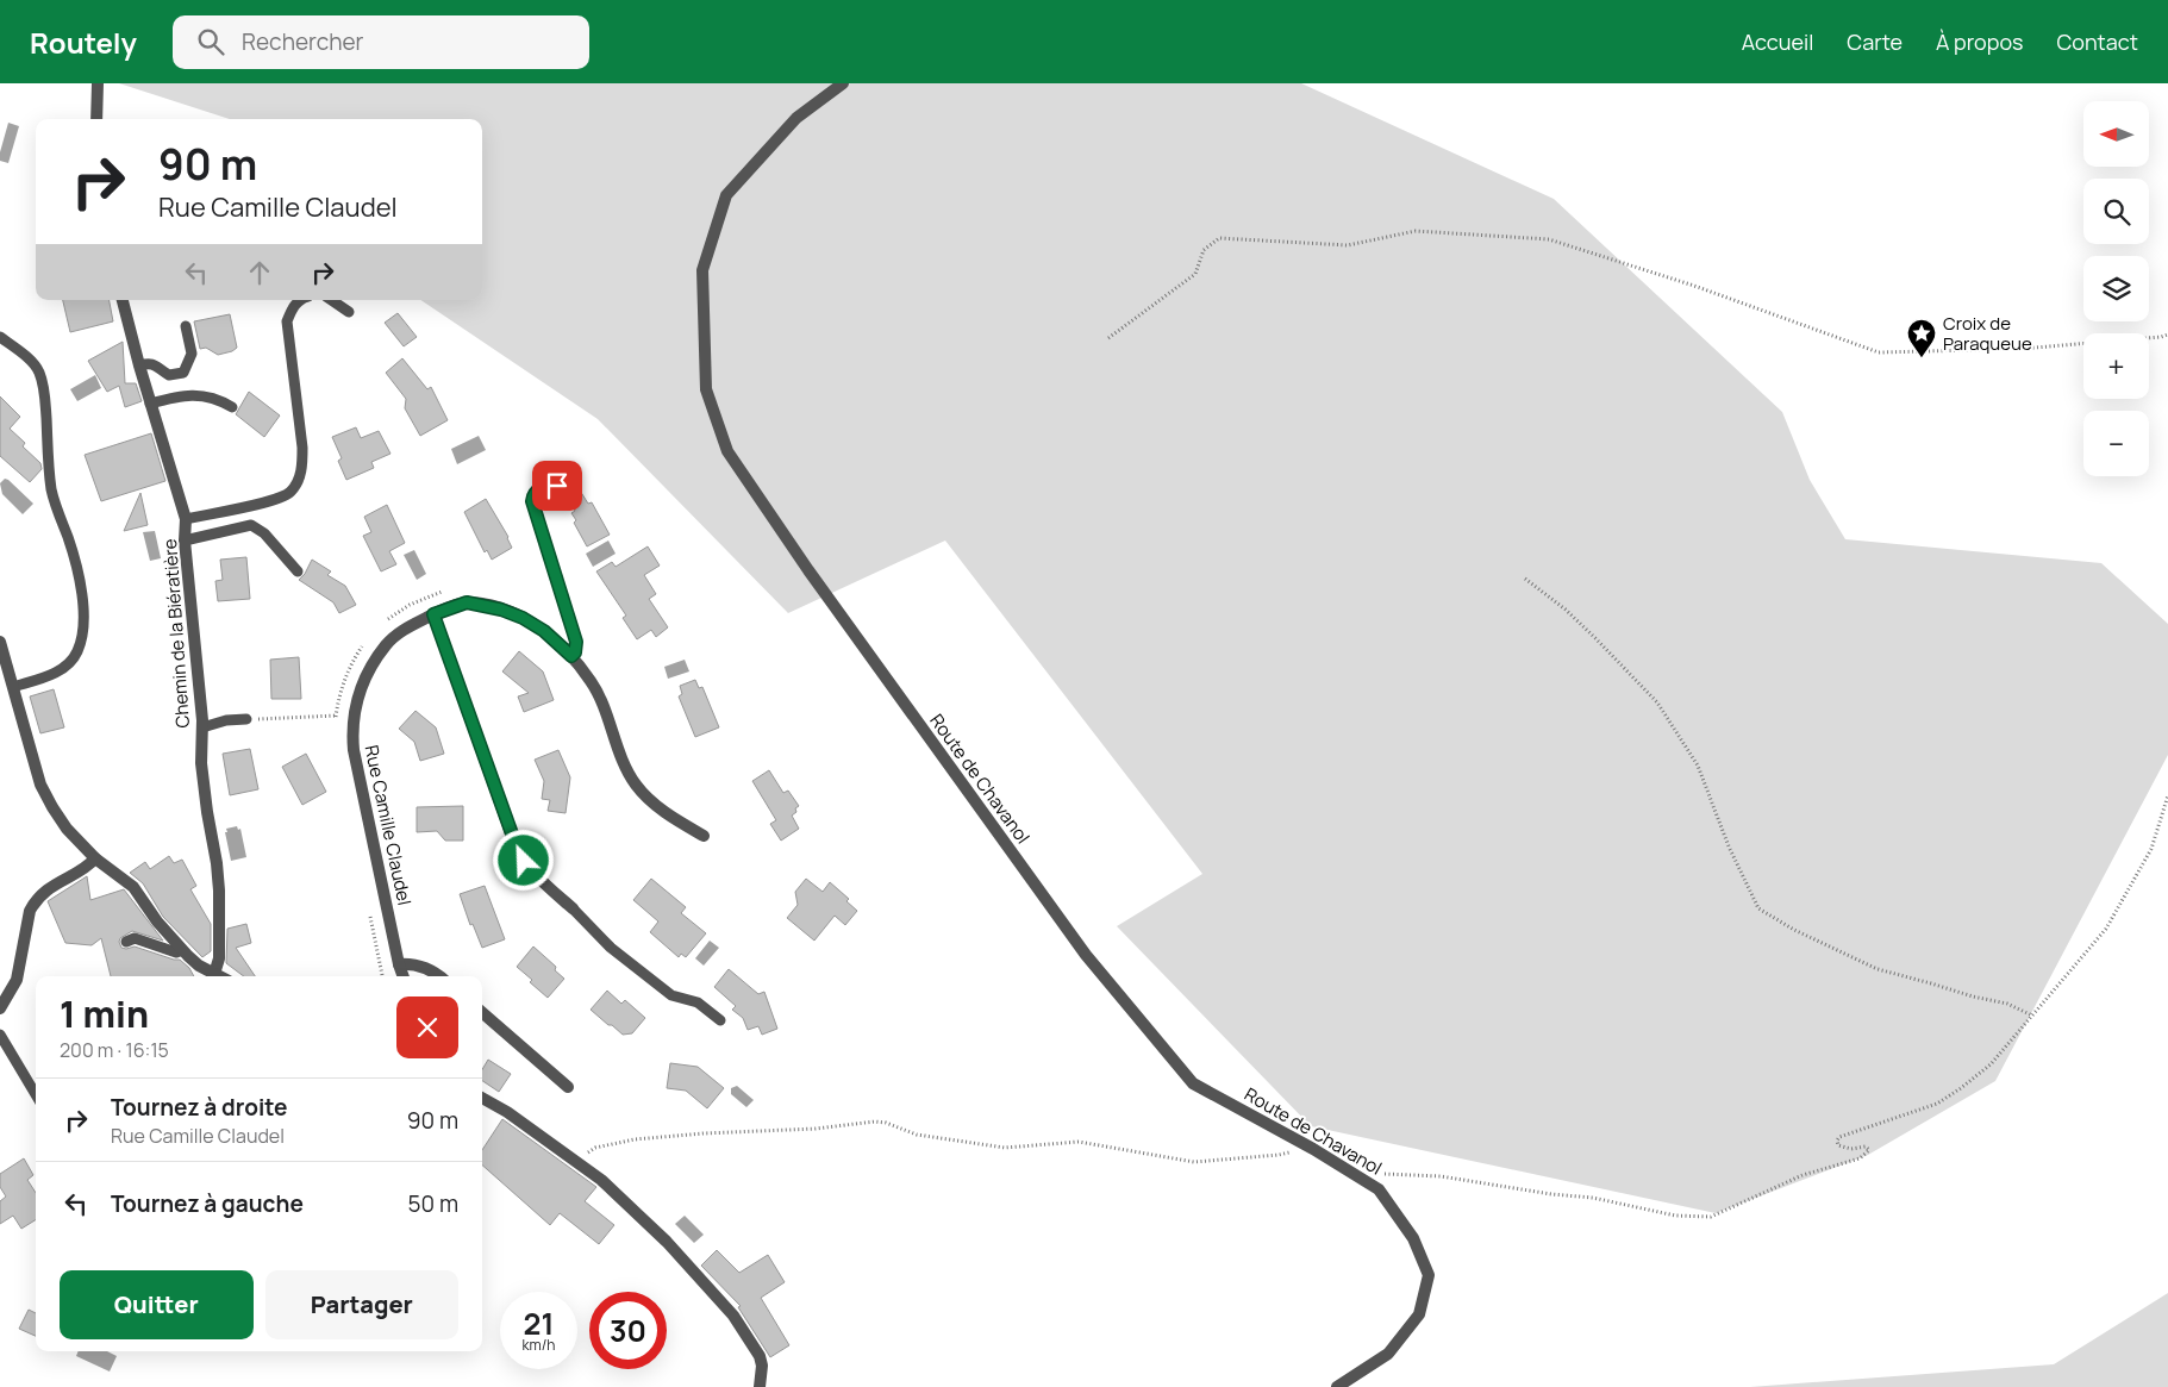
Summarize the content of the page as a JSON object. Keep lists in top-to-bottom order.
{
  "streets": {
    "street": ["Chemin de la Biératière", "Route de Chavanol", "Rue Camille Claudel"]
  },
  "places": {
    "place": ["Croix de Paraqueue"]
  },
  "north": "left",
  "page": {
    "header": "Routely",
    "search": "Rechercher",
    "nav": [
      "Accueil",
      "Carte",
      "À propos",
      "Contact"
    ],
    "map_buttons": ["+", "−"],
    "turn": ["90 m", "Rue Camille Claudel"],
    "heading": ["1 min", "200 m · 16:15"],
    "list": [
      {
        "name": "Tournez à droite",
        "note": "Rue Camille Claudel",
        "value": "90 m"
      },
      {
        "name": "Tournez à gauche",
        "value": "50 m"
      }
    ],
    "buttons": ["Quitter", "Partager"],
    "speed": "21 km/h",
    "limit": "30"
  }
}
